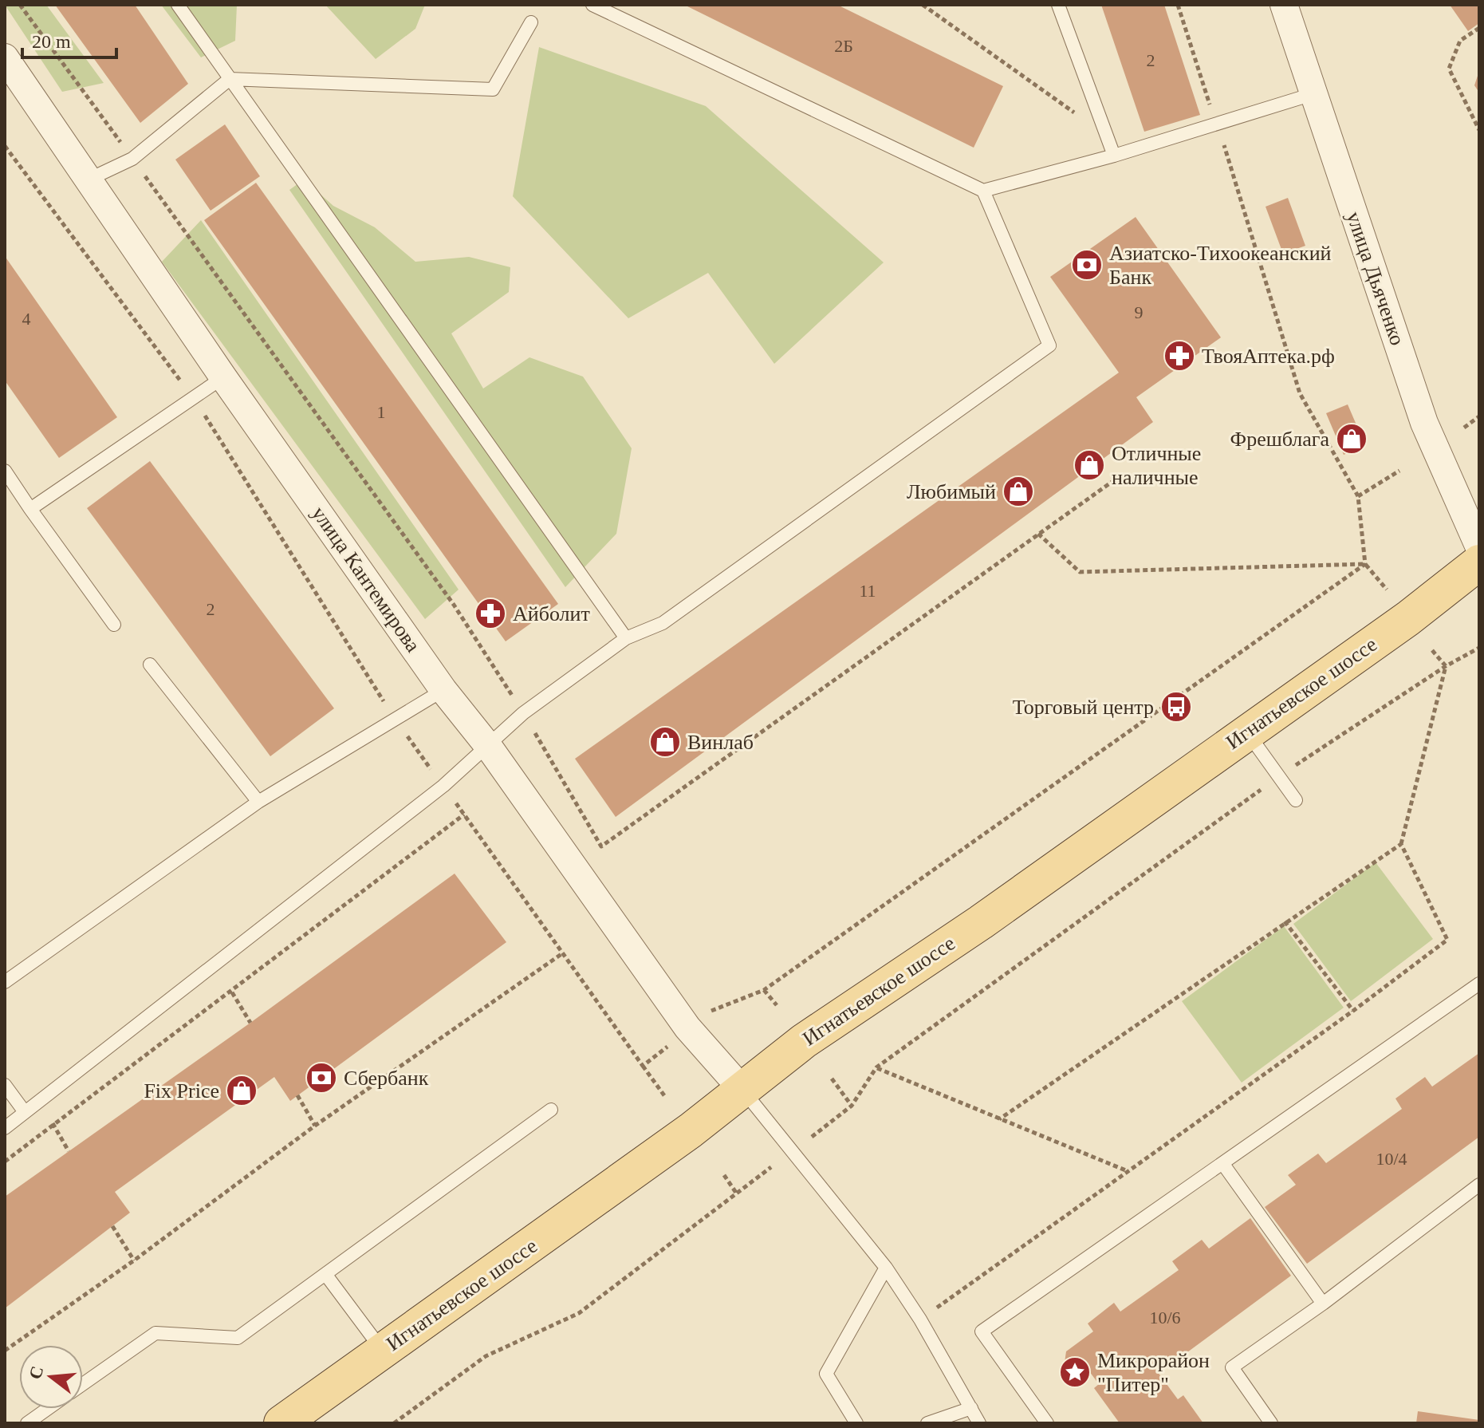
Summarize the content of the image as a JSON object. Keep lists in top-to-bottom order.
{
  "streets": {
    "main road": ["Игнатьевское шоссе"],
    "street": ["улица Дьяченко", "улица Кантемирова"]
  },
  "crossings": [
    ["улица Кантемирова", "Игнатьевское шоссе"]
  ],
  "places": {
    "bank": ["Азиатско-Тихоокеанский Банк", "Сбербанк"],
    "pharmacy": ["ТвояАптека.рф", "Айболит"],
    "shop": [
      "Фрешблага",
      "Отличные наличные",
      "Любимый",
      "Винлаб",
      "Fix Price"
    ],
    "bus stop": ["Торговый центр"],
    "place": ["Микрорайон \"Питер\""]
  },
  "house_numbers": [
    "2Б",
    "2",
    "9",
    "4",
    "1",
    "11",
    "2",
    "10/4",
    "10/6"
  ],
  "scale_bar": "20 m",
  "north": "left"
}
